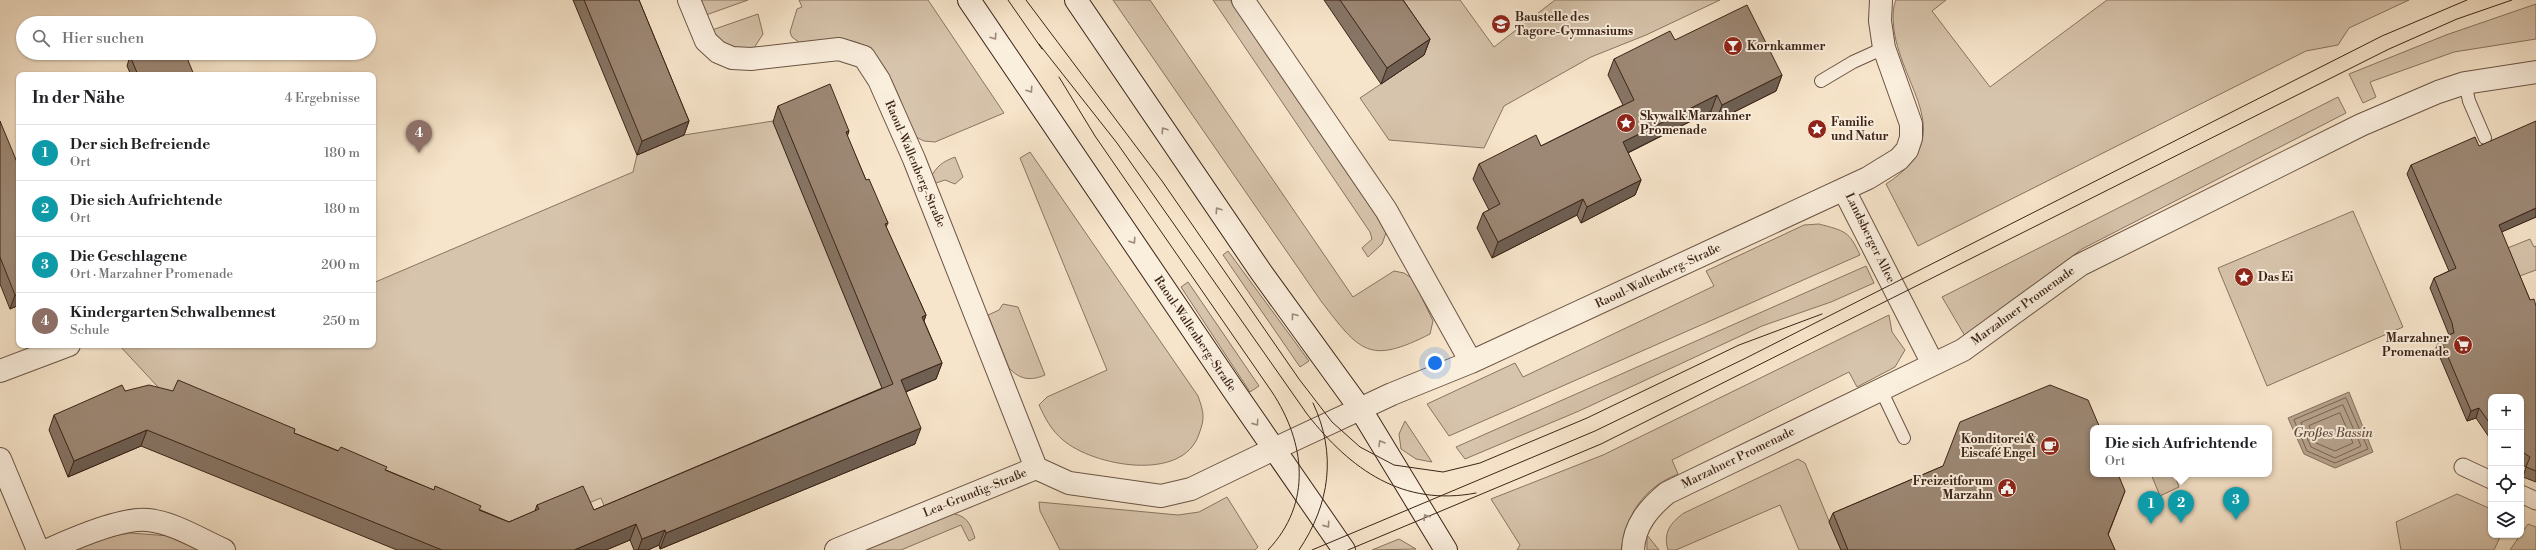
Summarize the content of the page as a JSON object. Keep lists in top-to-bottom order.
{
  "streets": {
    "street": [
      "Raoul-Wallenberg-Straße",
      "Landsberger Allee",
      "Marzahner Promenade",
      "Lea-Grundig-Straße"
    ]
  },
  "crossings": [
    ["Raoul-Wallenberg-Straße", "Landsberger Allee"],
    ["Raoul-Wallenberg-Straße", "Lea-Grundig-Straße"],
    ["Landsberger Allee", "Marzahner Promenade"]
  ],
  "water": ["Großes Bassin"],
  "places": {
    "school or university": ["Baustelle des Tagore-Gymnasiums"],
    "bar": ["Kornkammer"],
    "place": ["Skywalk Marzahner Promenade", "Familie und Natur", "Das Ei"],
    "supermarket": ["Marzahner Promenade"],
    "cafe": ["Konditorei & Eiscafé Engel"],
    "public building": ["Freizeitforum Marzahn"]
  },
  "page": {
    "search": "Hier suchen",
    "heading": ["In der Nähe", "4 Ergebnisse"],
    "pins": [
      "4",
      "3",
      "2",
      "1"
    ],
    "list": [
      {
        "mark": "1",
        "name": "Der sich Befreiende",
        "note": "Ort",
        "value": "180 m"
      },
      {
        "mark": "2",
        "name": "Die sich Aufrichtende",
        "note": "Ort",
        "value": "180 m"
      },
      {
        "mark": "3",
        "name": "Die Geschlagene",
        "note": "Ort · Marzahner Promenade",
        "value": "200 m"
      },
      {
        "mark": "4",
        "name": "Kindergarten Schwalbennest",
        "note": "Schule",
        "value": "250 m"
      }
    ],
    "map_buttons": ["+", "−"],
    "popup": ["Die sich Aufrichtende", "Ort"]
  }
}
